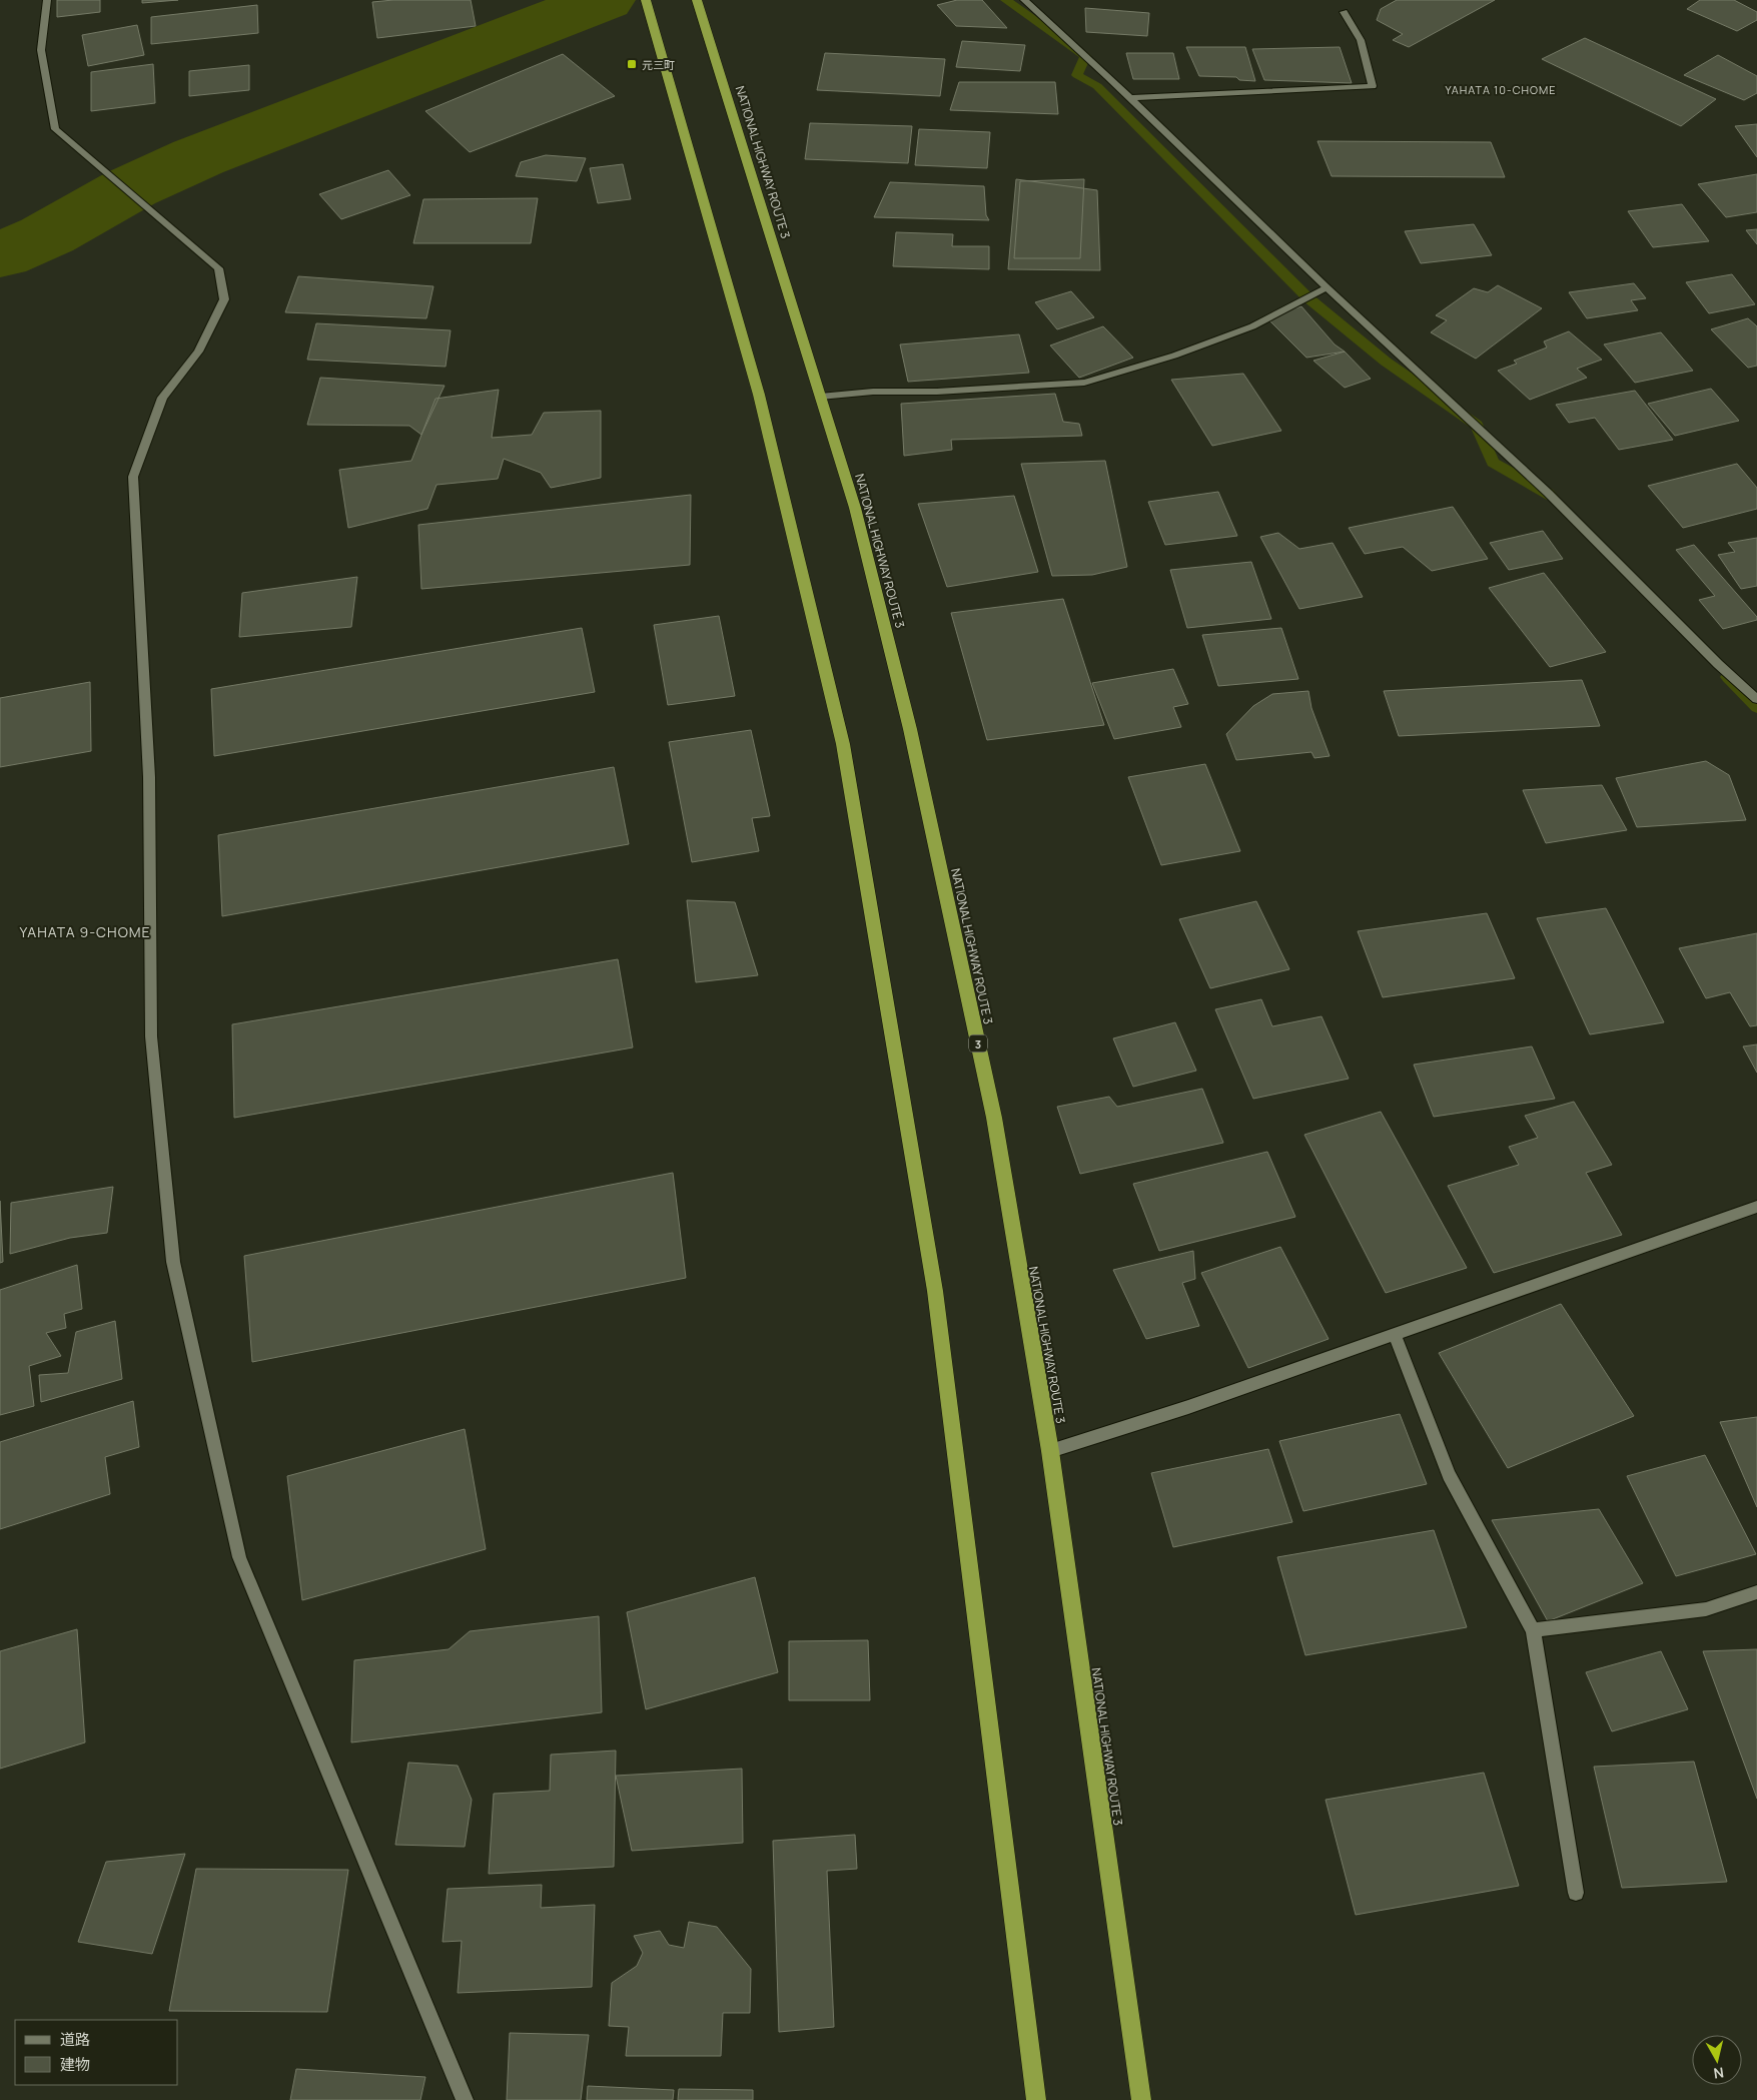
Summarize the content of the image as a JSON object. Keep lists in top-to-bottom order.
{
  "streets": {
    "highway": ["NATIONAL HIGHWAY ROUTE 3", "3"]
  },
  "districts": ["YAHATA 10-CHOME", "YAHATA 9-CHOME"],
  "places": {
    "transit": ["元三町"]
  },
  "legend": ["道路", "建物"],
  "north": "bottom"
}
